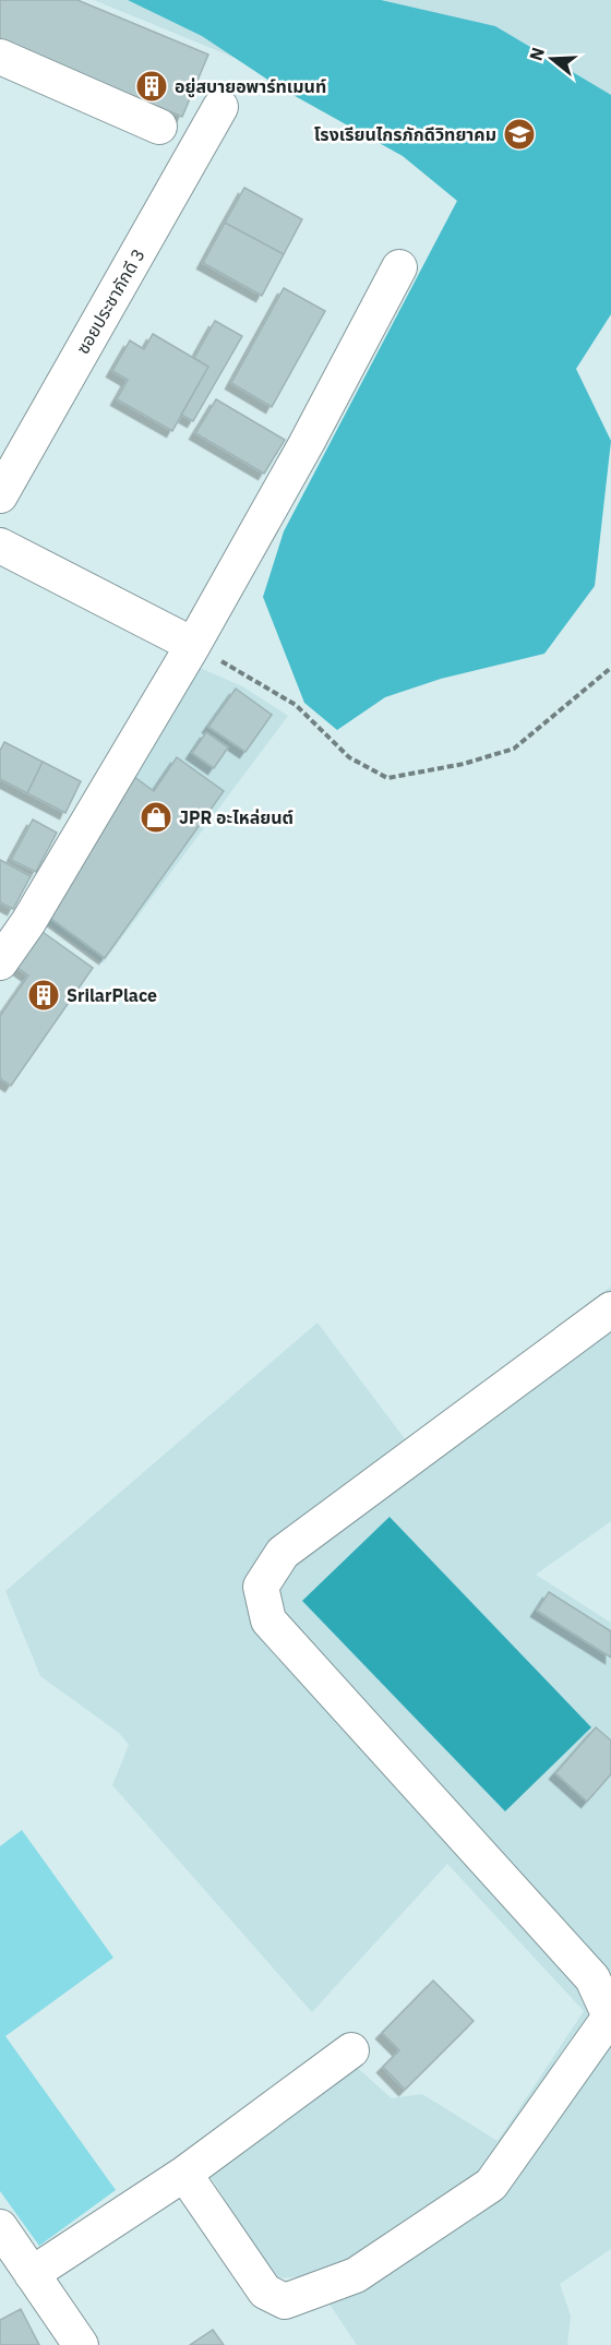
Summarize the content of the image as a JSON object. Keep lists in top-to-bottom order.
{
  "streets": {
    "street": ["ซอยประชาภักดี 3"]
  },
  "places": {
    "building": ["อยู่สบายอพาร์ทเมนท์", "SrilarPlace"],
    "school or university": ["โรงเรียนไกรภักดีวิทยาคม"],
    "shop": ["JPR อะไหล่ยนต์"]
  },
  "north": "left"
}
